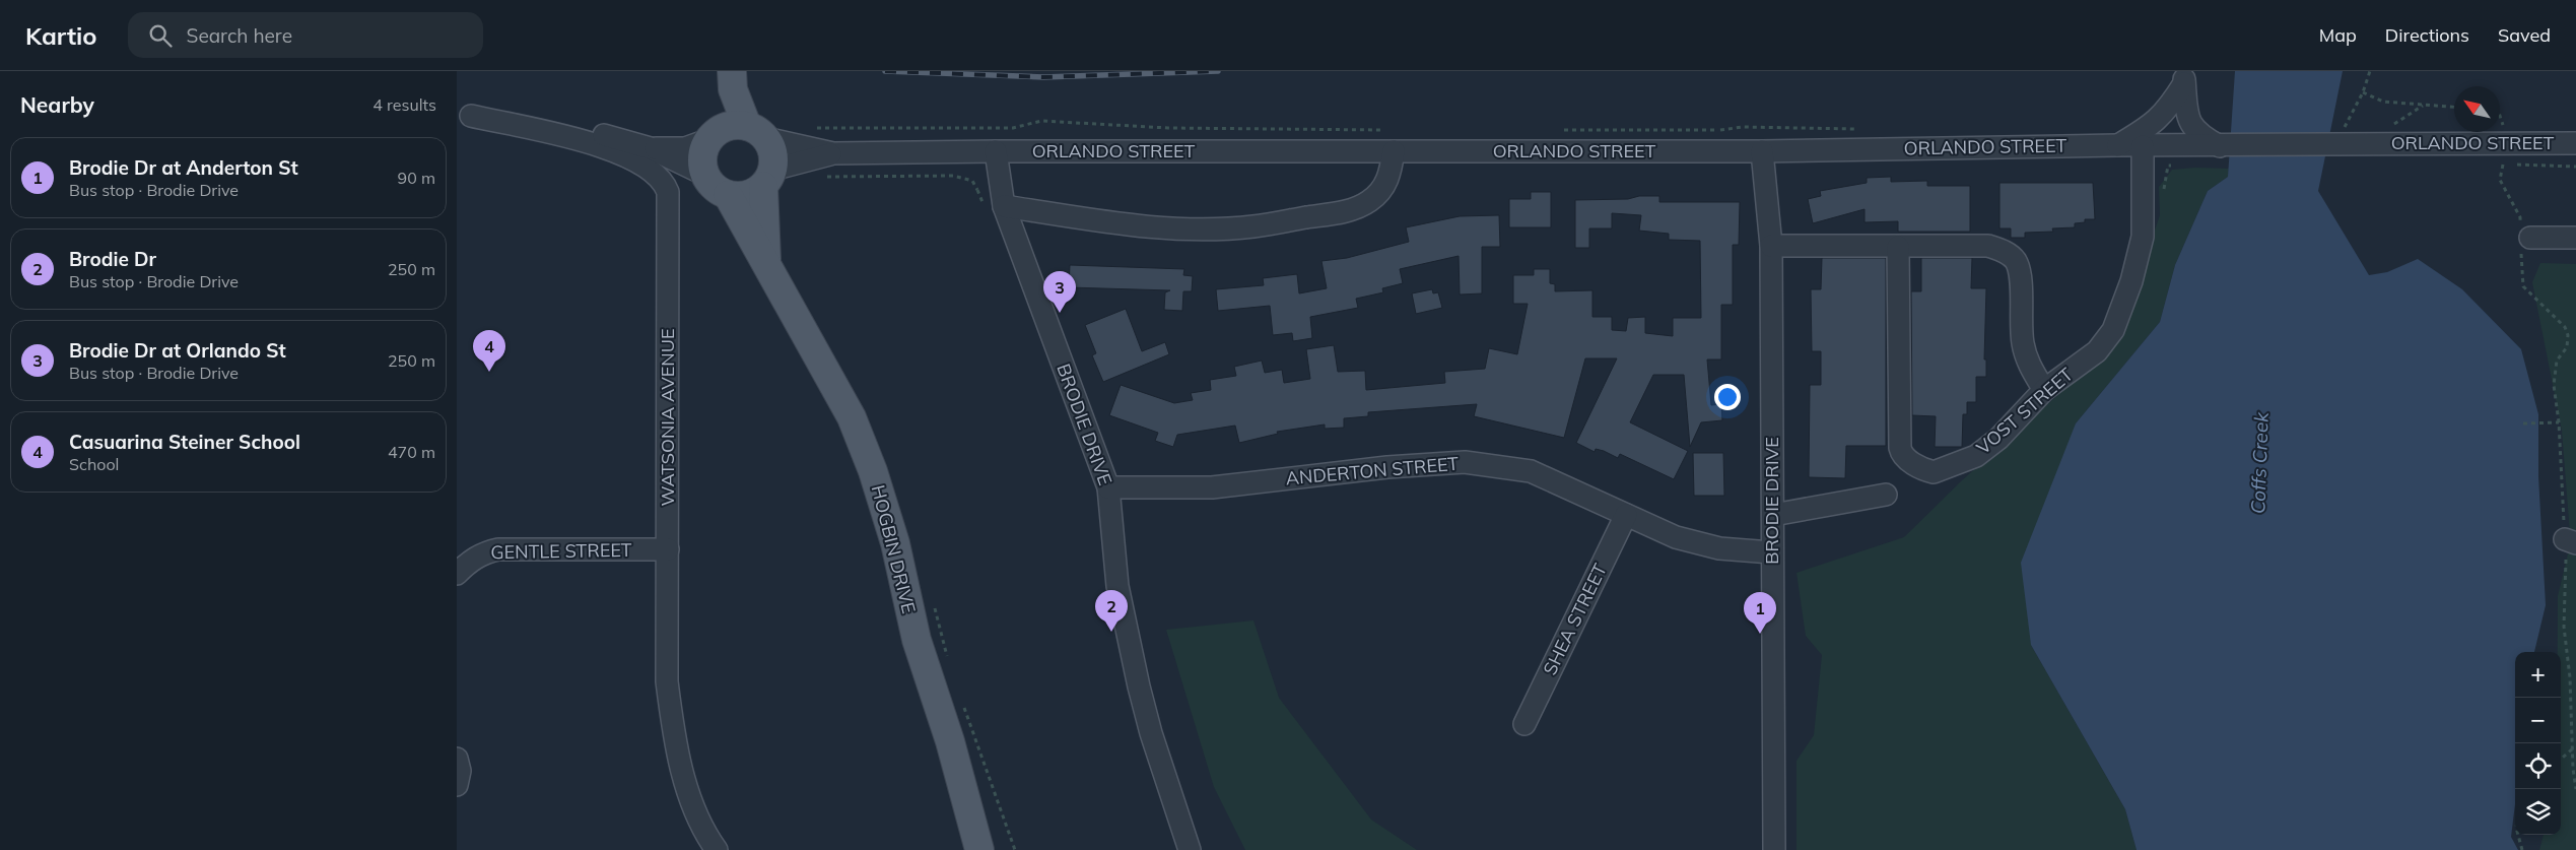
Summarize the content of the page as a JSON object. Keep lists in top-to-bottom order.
{
  "streets": {
    "main road": ["HOGBIN DRIVE"],
    "street": [
      "ORLANDO STREET",
      "VOST STREET",
      "WATSONIA AVENUE",
      "BRODIE DRIVE",
      "ANDERTON STREET",
      "GENTLE STREET",
      "SHEA STREET"
    ]
  },
  "crossings": [
    ["ORLANDO STREET", "VOST STREET"],
    ["ORLANDO STREET", "BRODIE DRIVE"],
    ["ORLANDO STREET", "HOGBIN DRIVE"],
    ["WATSONIA AVENUE", "GENTLE STREET"],
    ["BRODIE DRIVE", "ANDERTON STREET"],
    ["ANDERTON STREET", "SHEA STREET"]
  ],
  "water": ["Coffs Creek"],
  "north": "top left",
  "page": {
    "header": "Kartio",
    "search": "Search here",
    "nav": ["Map", "Directions", "Saved"],
    "heading": ["Nearby", "4 results"],
    "list": [
      {
        "mark": "1",
        "name": "Brodie Dr at Anderton St",
        "note": "Bus stop · Brodie Drive",
        "value": "90 m"
      },
      {
        "mark": "2",
        "name": "Brodie Dr",
        "note": "Bus stop · Brodie Drive",
        "value": "250 m"
      },
      {
        "mark": "3",
        "name": "Brodie Dr at Orlando St",
        "note": "Bus stop · Brodie Drive",
        "value": "250 m"
      },
      {
        "mark": "4",
        "name": "Casuarina Steiner School",
        "note": "School",
        "value": "470 m"
      }
    ],
    "pins": [
      "3",
      "4",
      "2",
      "1"
    ],
    "map_buttons": ["+", "−"]
  }
}
